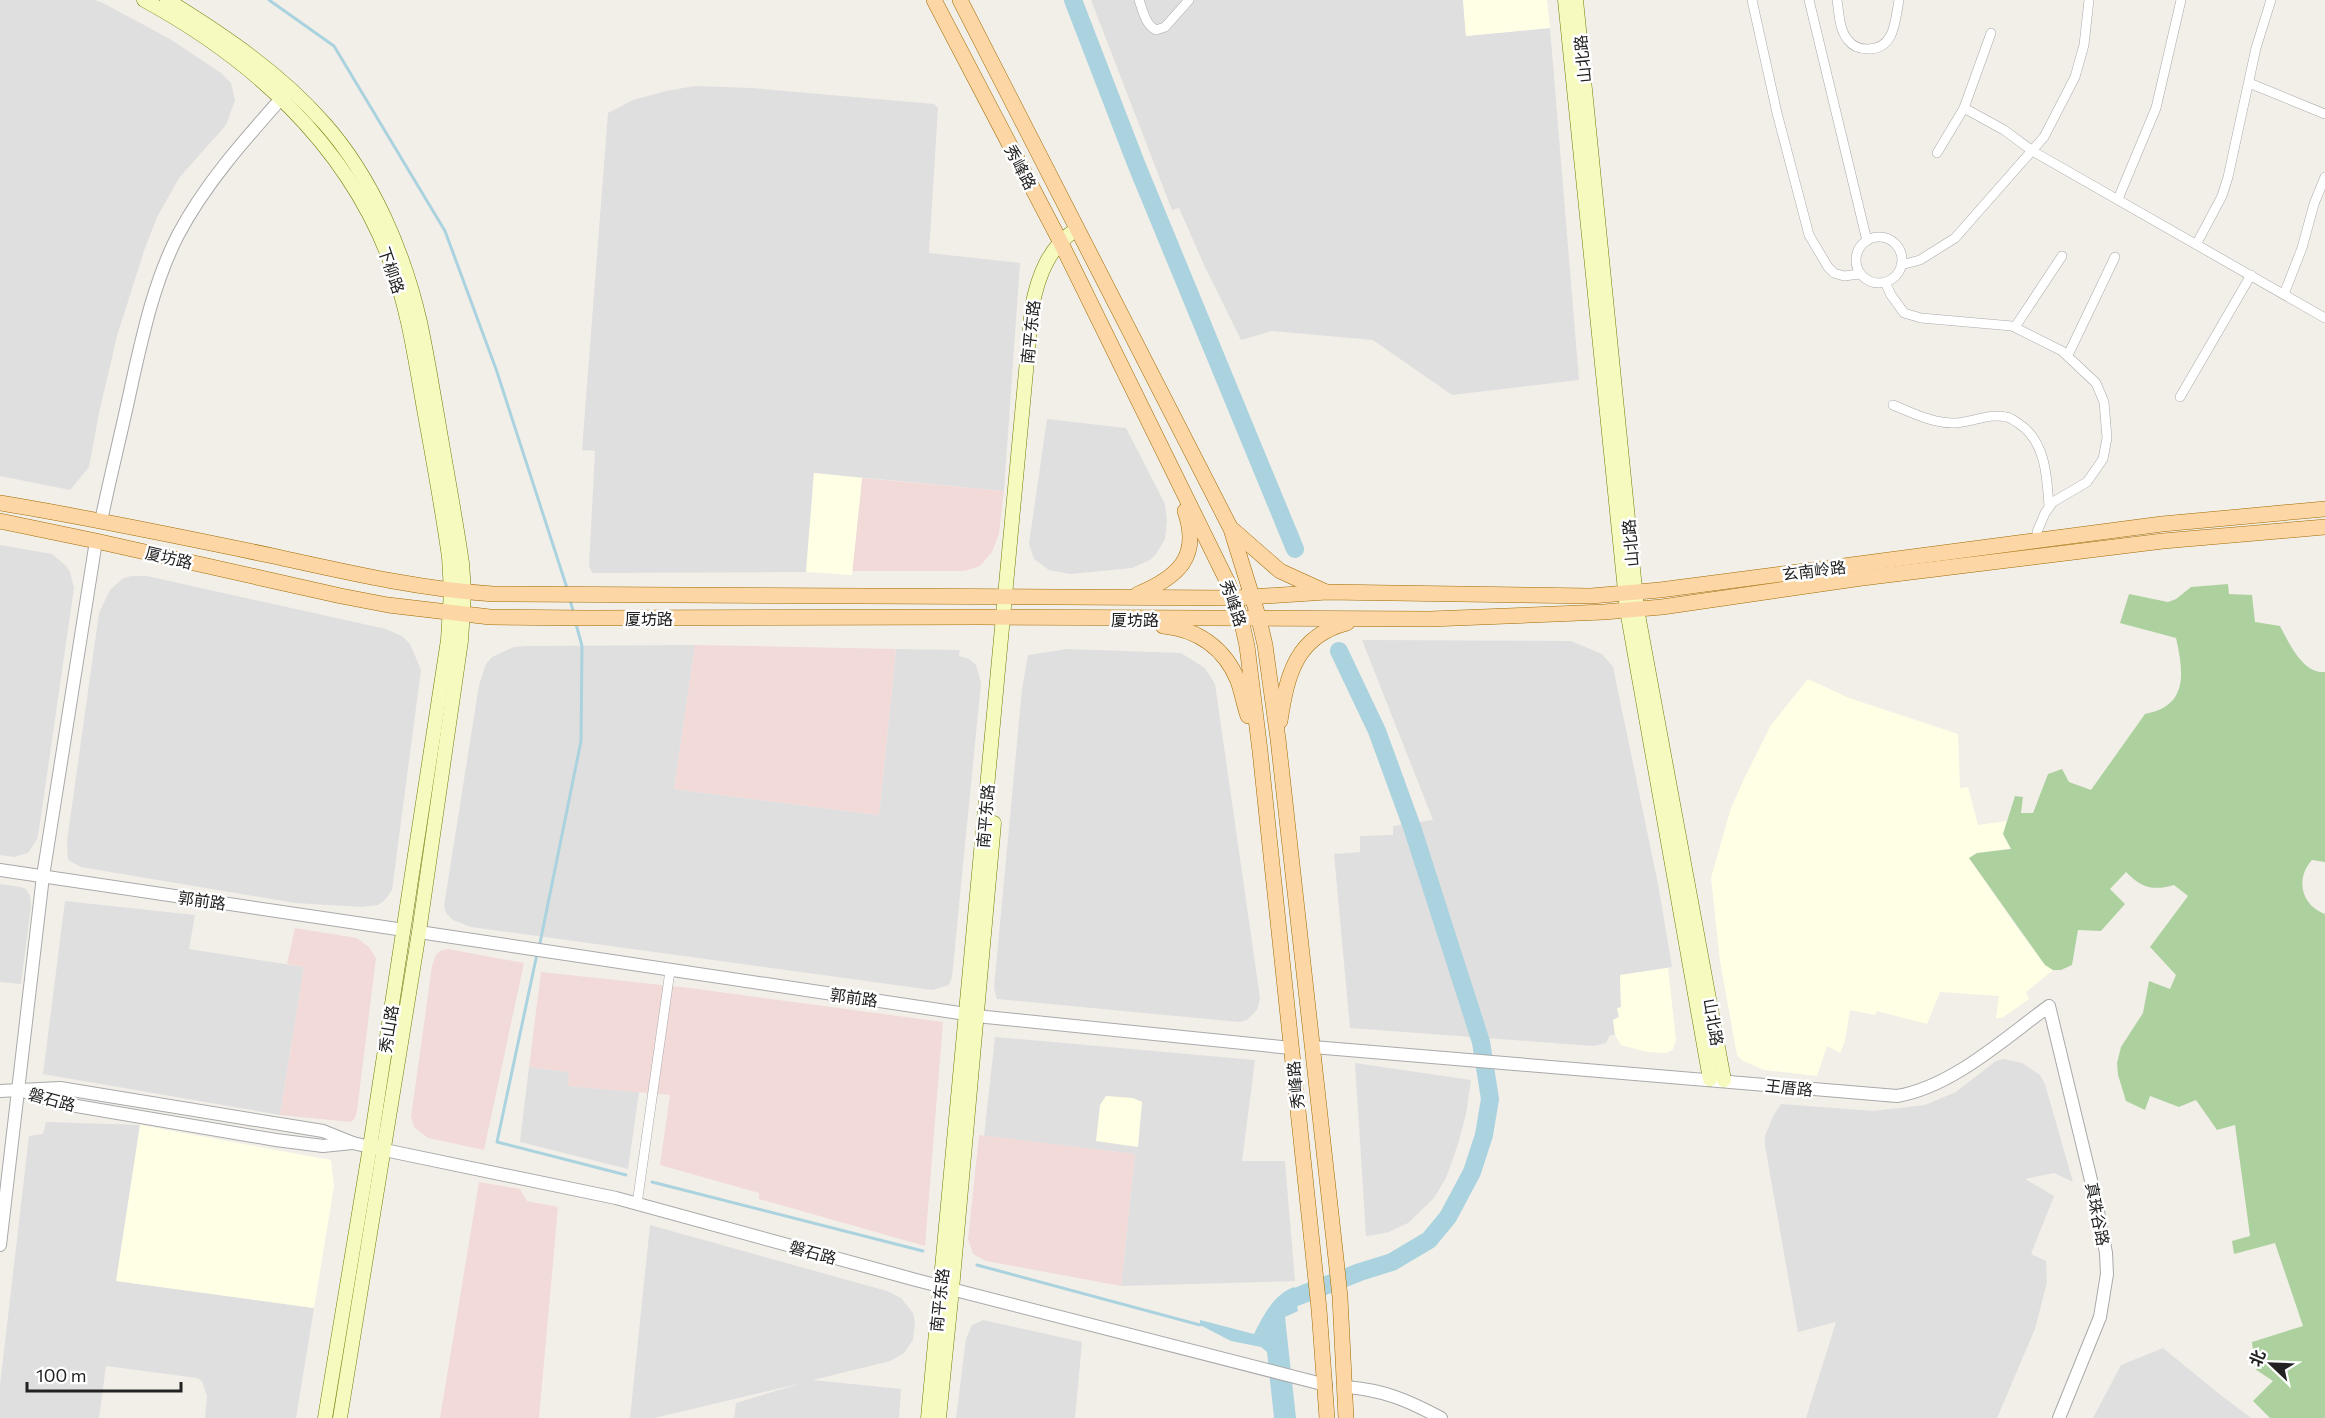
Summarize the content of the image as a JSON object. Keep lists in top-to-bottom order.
{
  "streets": {
    "main road": [
      "山北路",
      "秀峰路",
      "下柳路",
      "南平东路",
      "厦坊路",
      "玄南岭路",
      "秀山路"
    ],
    "street": [
      "郭前路",
      "王厝路",
      "磐石路",
      "真珠谷路"
    ]
  },
  "crossings": [
    ["山北路", "玄南岭路"],
    ["山北路", "王厝路"],
    ["秀峰路", "南平东路"],
    ["秀峰路", "厦坊路"],
    ["秀峰路", "郭前路"],
    ["秀峰路", "王厝路"],
    ["秀峰路", "磐石路"],
    ["下柳路", "厦坊路"],
    ["下柳路", "秀山路"],
    ["南平东路", "厦坊路"],
    ["南平东路", "郭前路"],
    ["南平东路", "磐石路"],
    ["厦坊路", "玄南岭路"],
    ["郭前路", "秀山路"],
    ["秀山路", "磐石路"],
    ["王厝路", "真珠谷路"]
  ],
  "scale_bar": "100 m",
  "north": "top left"
}
